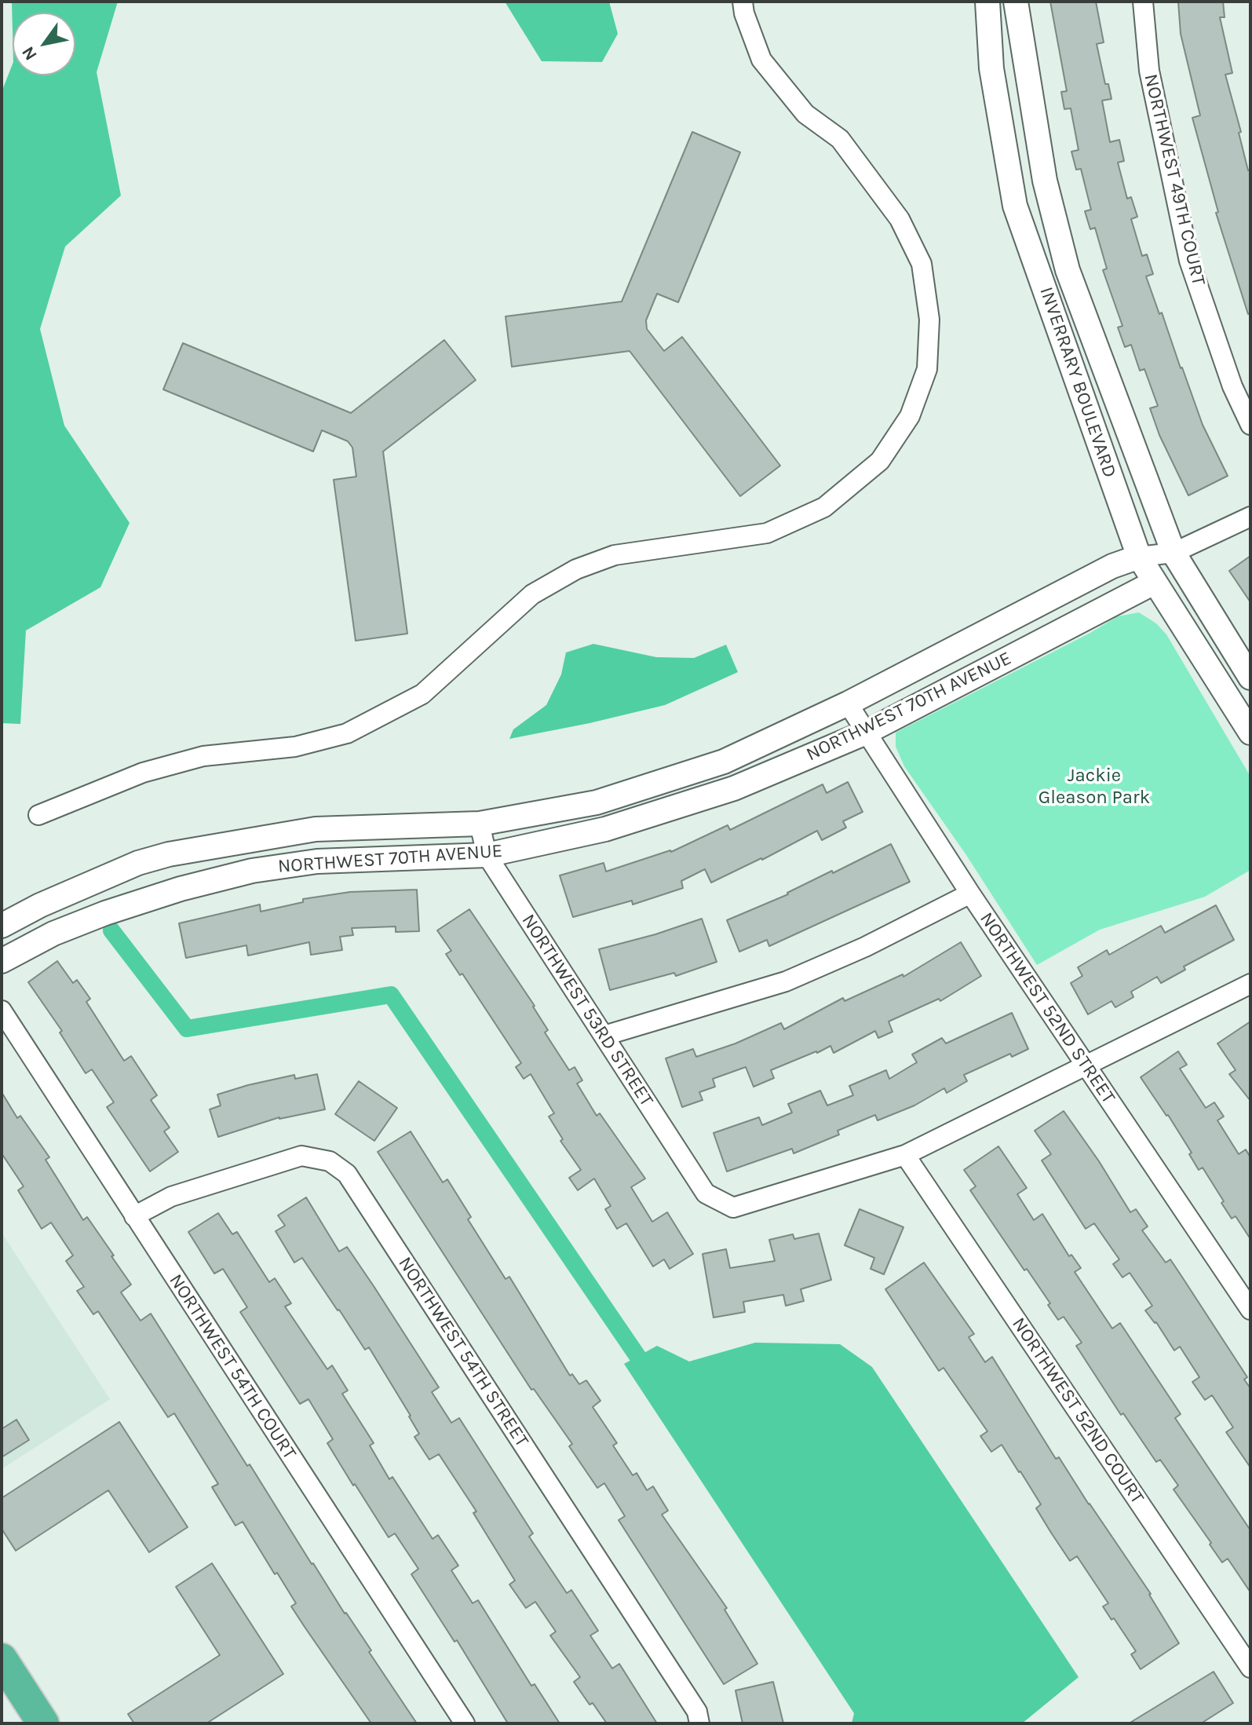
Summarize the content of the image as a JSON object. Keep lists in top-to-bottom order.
{
  "streets": {
    "street": [
      "NORTHWEST 49TH COURT",
      "INVERRARY BOULEVARD",
      "NORTHWEST 70TH AVENUE",
      "NORTHWEST 52ND STREET",
      "NORTHWEST 53RD STREET",
      "NORTHWEST 54TH STREET",
      "NORTHWEST 54TH COURT",
      "NORTHWEST 52ND COURT"
    ]
  },
  "crossings": [
    ["INVERRARY BOULEVARD", "NORTHWEST 70TH AVENUE"],
    ["NORTHWEST 70TH AVENUE", "NORTHWEST 52ND STREET"],
    ["NORTHWEST 70TH AVENUE", "NORTHWEST 53RD STREET"],
    ["NORTHWEST 53RD STREET", "NORTHWEST 52ND COURT"],
    ["NORTHWEST 54TH STREET", "NORTHWEST 54TH COURT"]
  ],
  "parks": ["Jackie Gleason Park"],
  "north": "bottom left"
}
